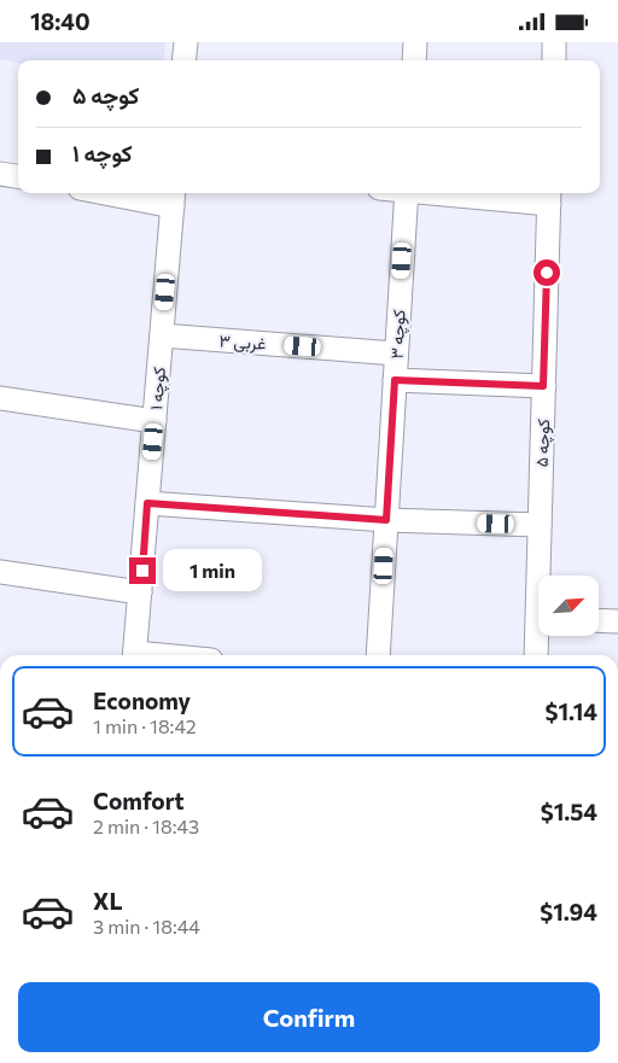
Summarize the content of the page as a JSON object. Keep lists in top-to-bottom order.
{
  "streets": {
    "street": [
      "کوچه ۳",
      "غربی ۳",
      "کوچه ۱",
      "کوچه ۵"
    ]
  },
  "crossings": [
    ["کوچه ۳", "غربی ۳"],
    ["غربی ۳", "کوچه ۱"]
  ],
  "north": "top right",
  "page": {
    "status": "18:40",
    "banner": ["کوچه ۵", "کوچه ۱"],
    "bubble": "1 min",
    "list": [
      {
        "name": "Economy",
        "note": "1 min · 18:42",
        "value": "$1.14"
      },
      {
        "name": "Comfort",
        "note": "2 min · 18:43",
        "value": "$1.54"
      },
      {
        "name": "XL",
        "note": "3 min · 18:44",
        "value": "$1.94"
      }
    ],
    "buttons": "Confirm"
  }
}
